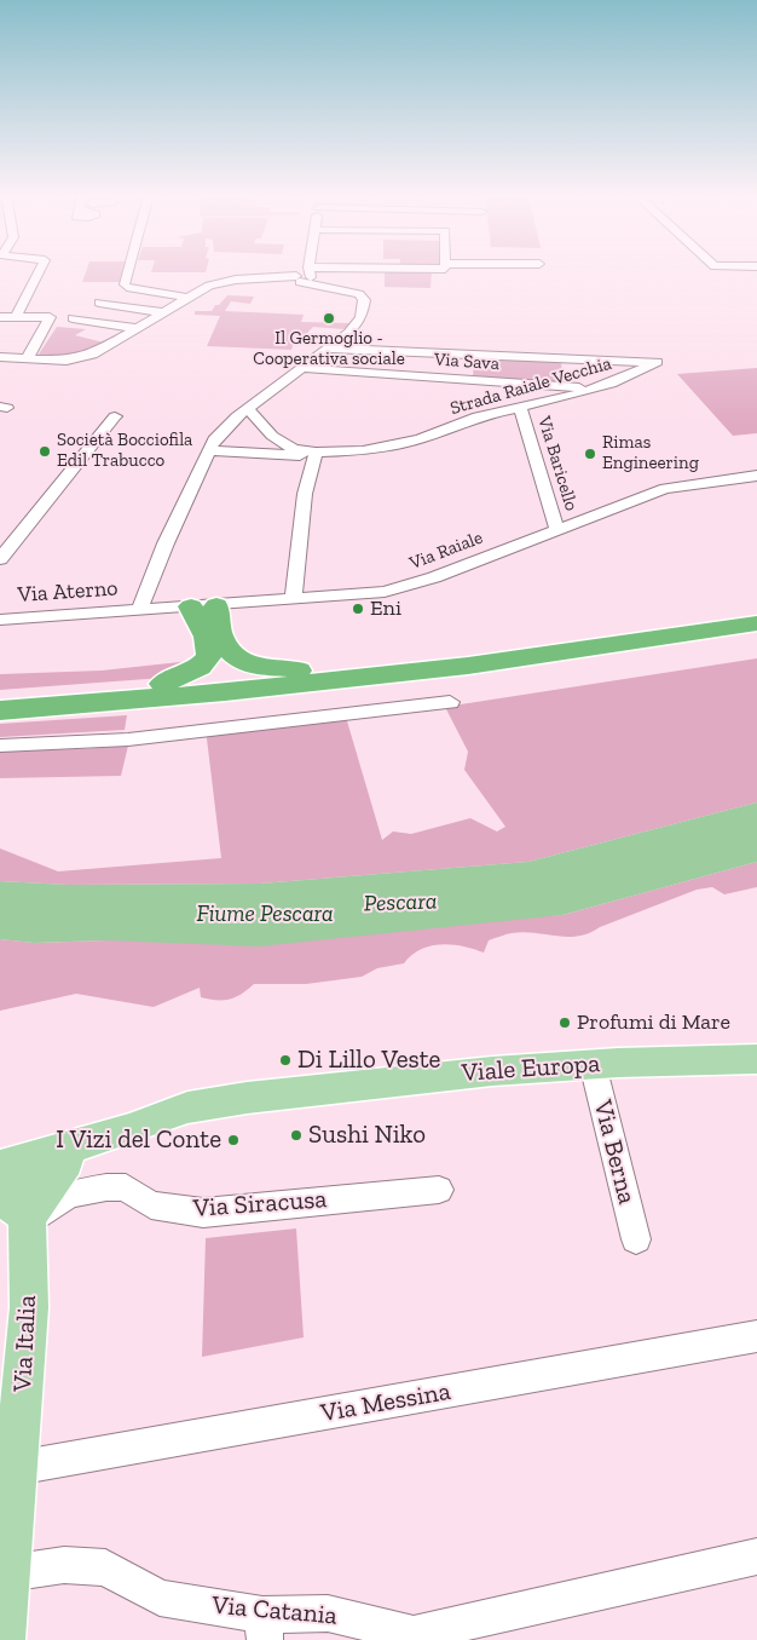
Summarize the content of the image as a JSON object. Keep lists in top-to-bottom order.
{
  "streets": {
    "main road": ["Viale Europa", "Via Italia"],
    "street": [
      "Via Sava",
      "Strada Raiale Vecchia",
      "Via Baricello",
      "Via Raiale",
      "Via Aterno",
      "Via Berna",
      "Via Siracusa",
      "Via Messina",
      "Via Catania"
    ]
  },
  "crossings": [
    ["Via Sava", "Strada Raiale Vecchia"],
    ["Strada Raiale Vecchia", "Via Baricello"],
    ["Via Baricello", "Via Raiale"],
    ["Via Raiale", "Via Aterno"],
    ["Viale Europa", "Via Berna"],
    ["Viale Europa", "Via Siracusa"],
    ["Viale Europa", "Via Italia"],
    ["Via Siracusa", "Via Italia"],
    ["Via Italia", "Via Messina"],
    ["Via Italia", "Via Catania"]
  ],
  "water": ["Pescara", "Fiume Pescara"],
  "places": [
    "Il Germoglio - Cooperativa sociale",
    "Società Bocciofila Edil Trabucco",
    "Rimas Engineering",
    "Eni",
    "Profumi di Mare",
    "Di Lillo Veste",
    "Sushi Niko",
    "I Vizi del Conte"
  ]
}
